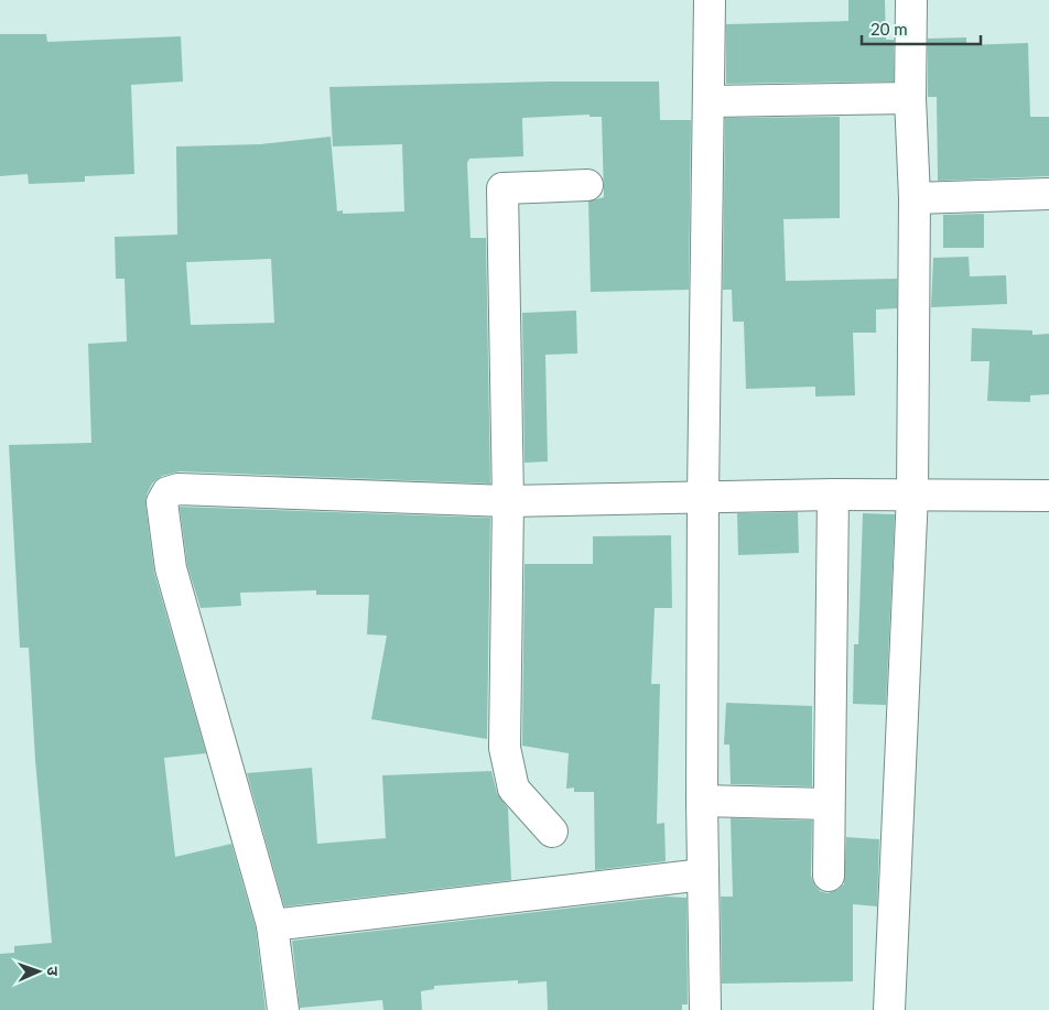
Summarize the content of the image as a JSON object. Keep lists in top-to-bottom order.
{
  "scale_bar": "20 m",
  "north": "right"
}
